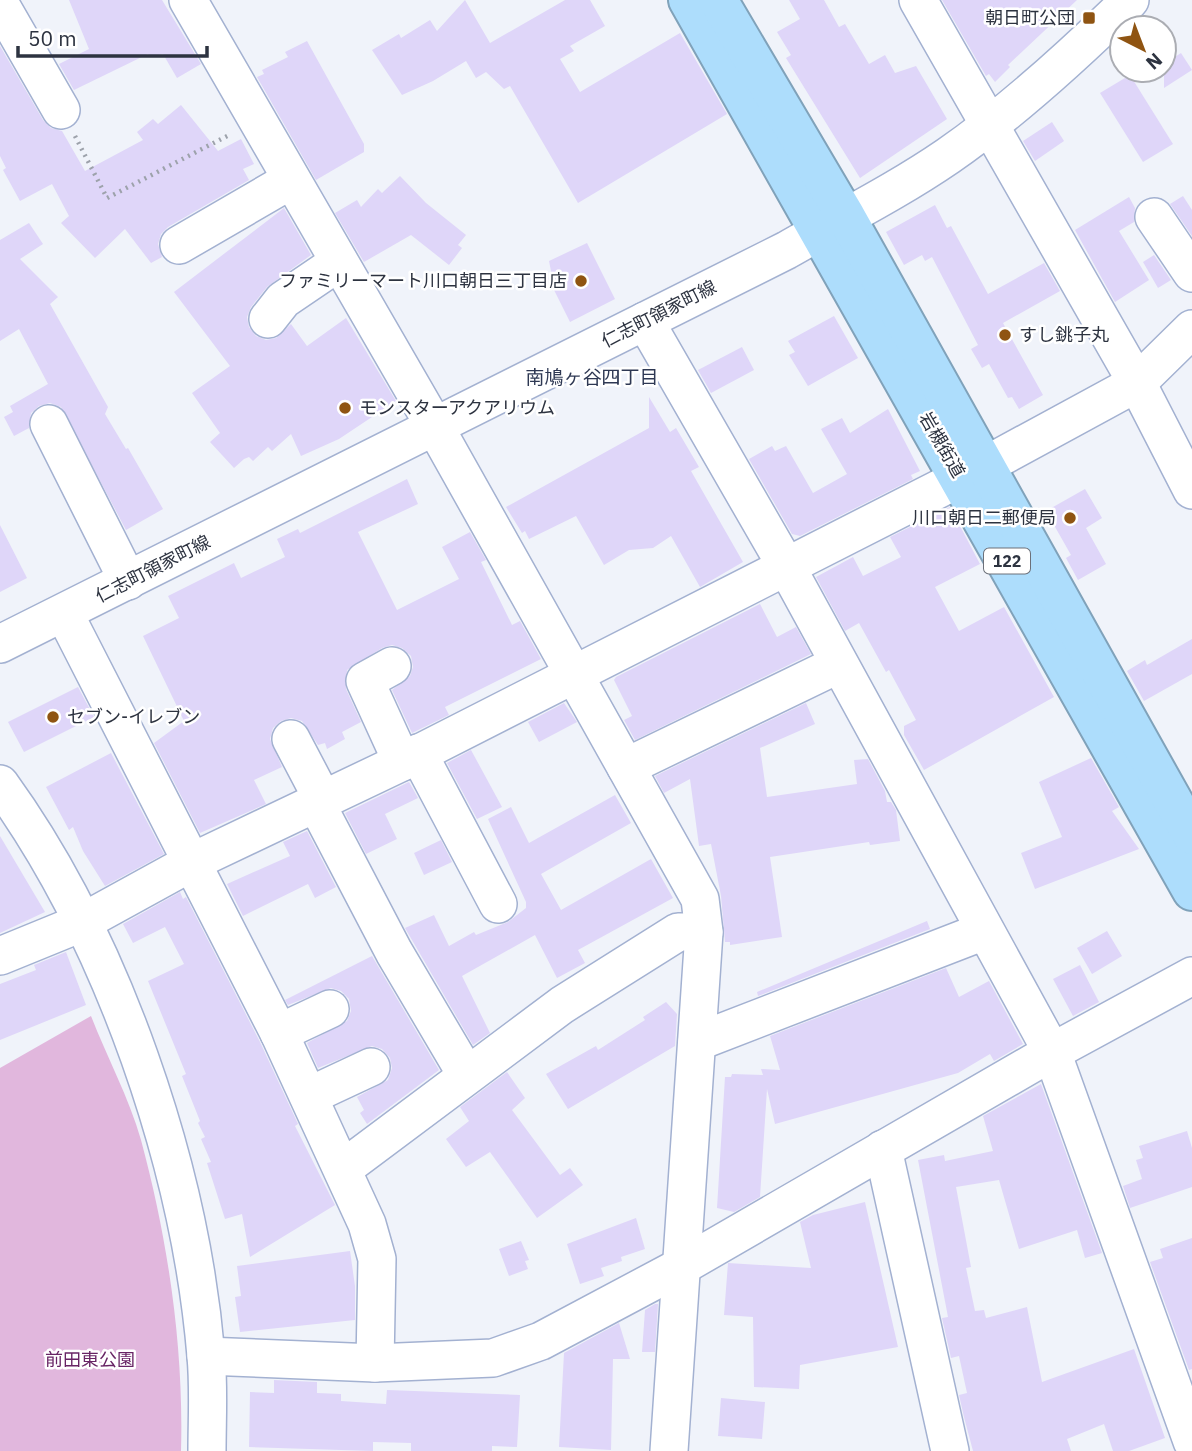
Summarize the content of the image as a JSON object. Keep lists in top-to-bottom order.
{
  "streets": {
    "highway": ["岩槻街道", "122"],
    "street": ["仁志町領家町線"]
  },
  "crossings": [
    ["仁志町領家町線", "岩槻街道"]
  ],
  "districts": ["南鳩ヶ谷四丁目"],
  "parks": ["前田東公園"],
  "places": {
    "transit": ["朝日町公団"],
    "other": [
      "ファミリーマート川口朝日三丁目店",
      "すし銚子丸",
      "モンスターアクアリウム",
      "川口朝日二郵便局",
      "セブン-イレブン"
    ]
  },
  "scale_bar": "50 m",
  "north": "bottom right"
}
